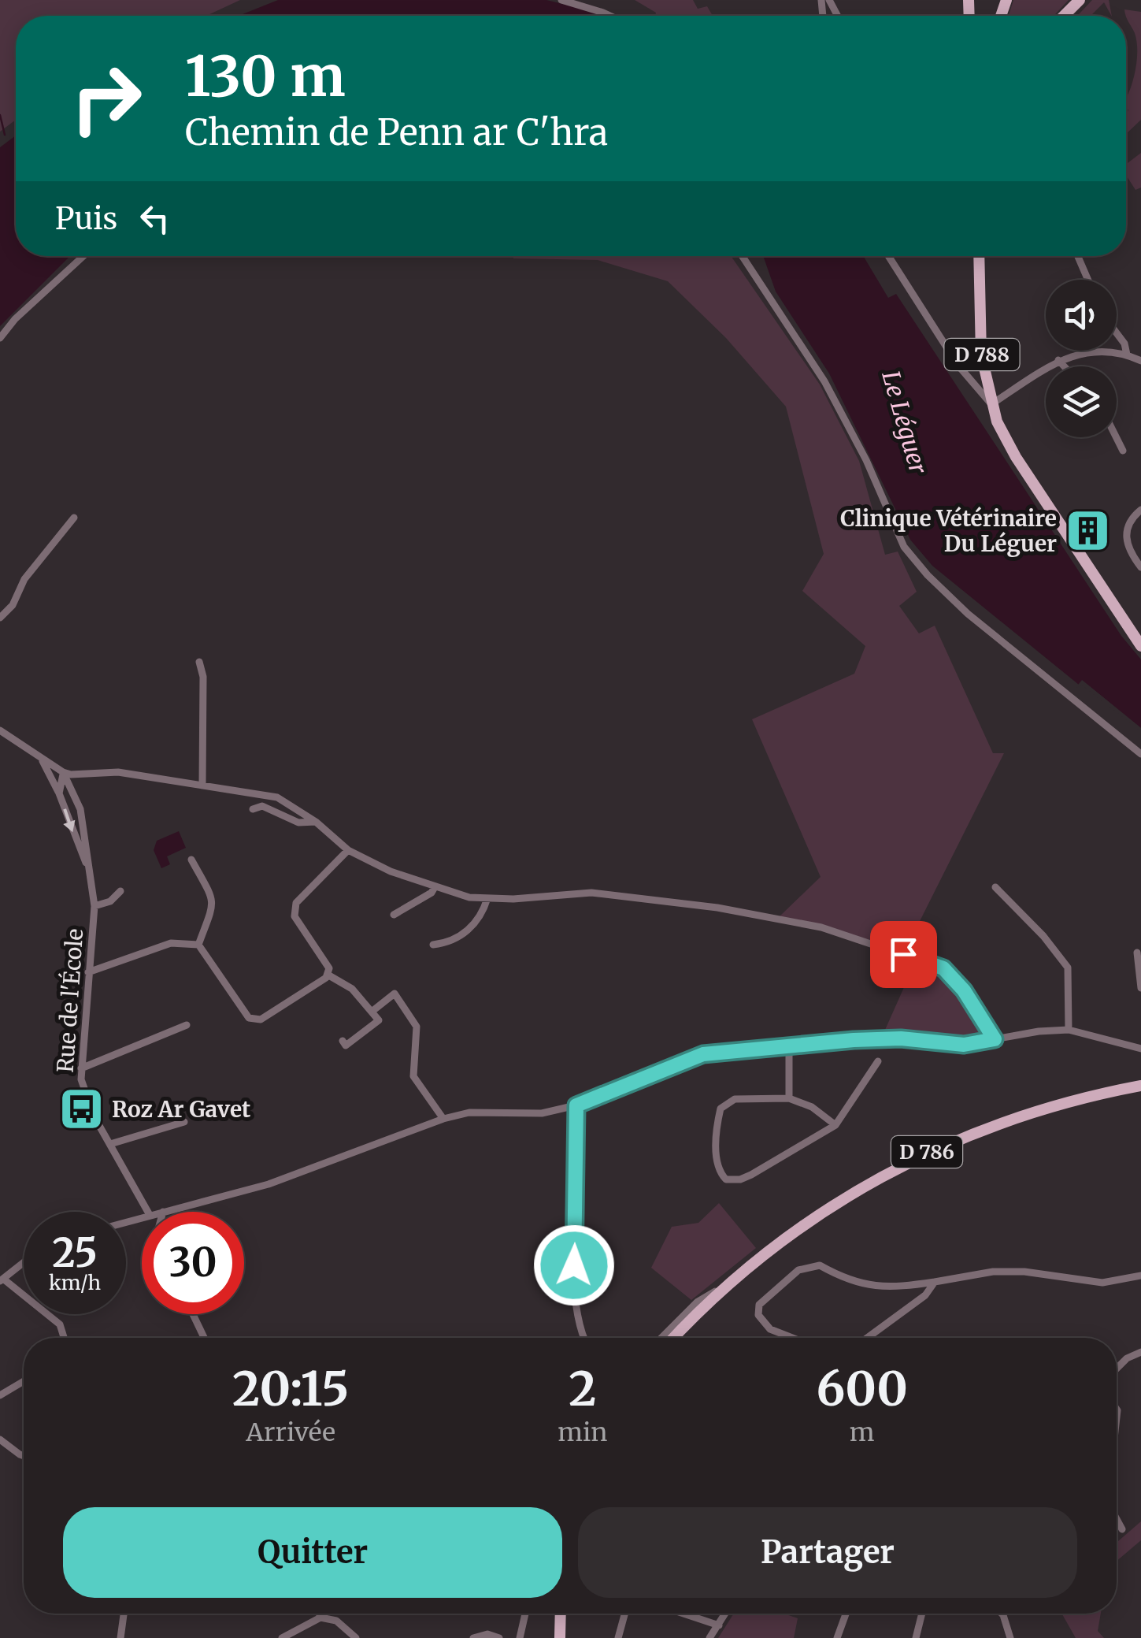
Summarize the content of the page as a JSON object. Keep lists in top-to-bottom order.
{
  "streets": {
    "main road": ["D 788", "D 786"],
    "street": ["Rue de l'École"]
  },
  "water": ["Le Léguer"],
  "places": {
    "building": ["Clinique Vétérinaire Du Léguer"],
    "bus stop": ["Roz Ar Gavet"]
  },
  "page": {
    "turn": ["130 m", "Chemin de Penn ar C'hra"],
    "then": "Puis",
    "speed": "25 km/h",
    "limit": "30",
    "eta": [
      "20:15",
      "Arrivée",
      "2",
      "min",
      "600",
      "m"
    ],
    "buttons": ["Quitter", "Partager"]
  }
}
